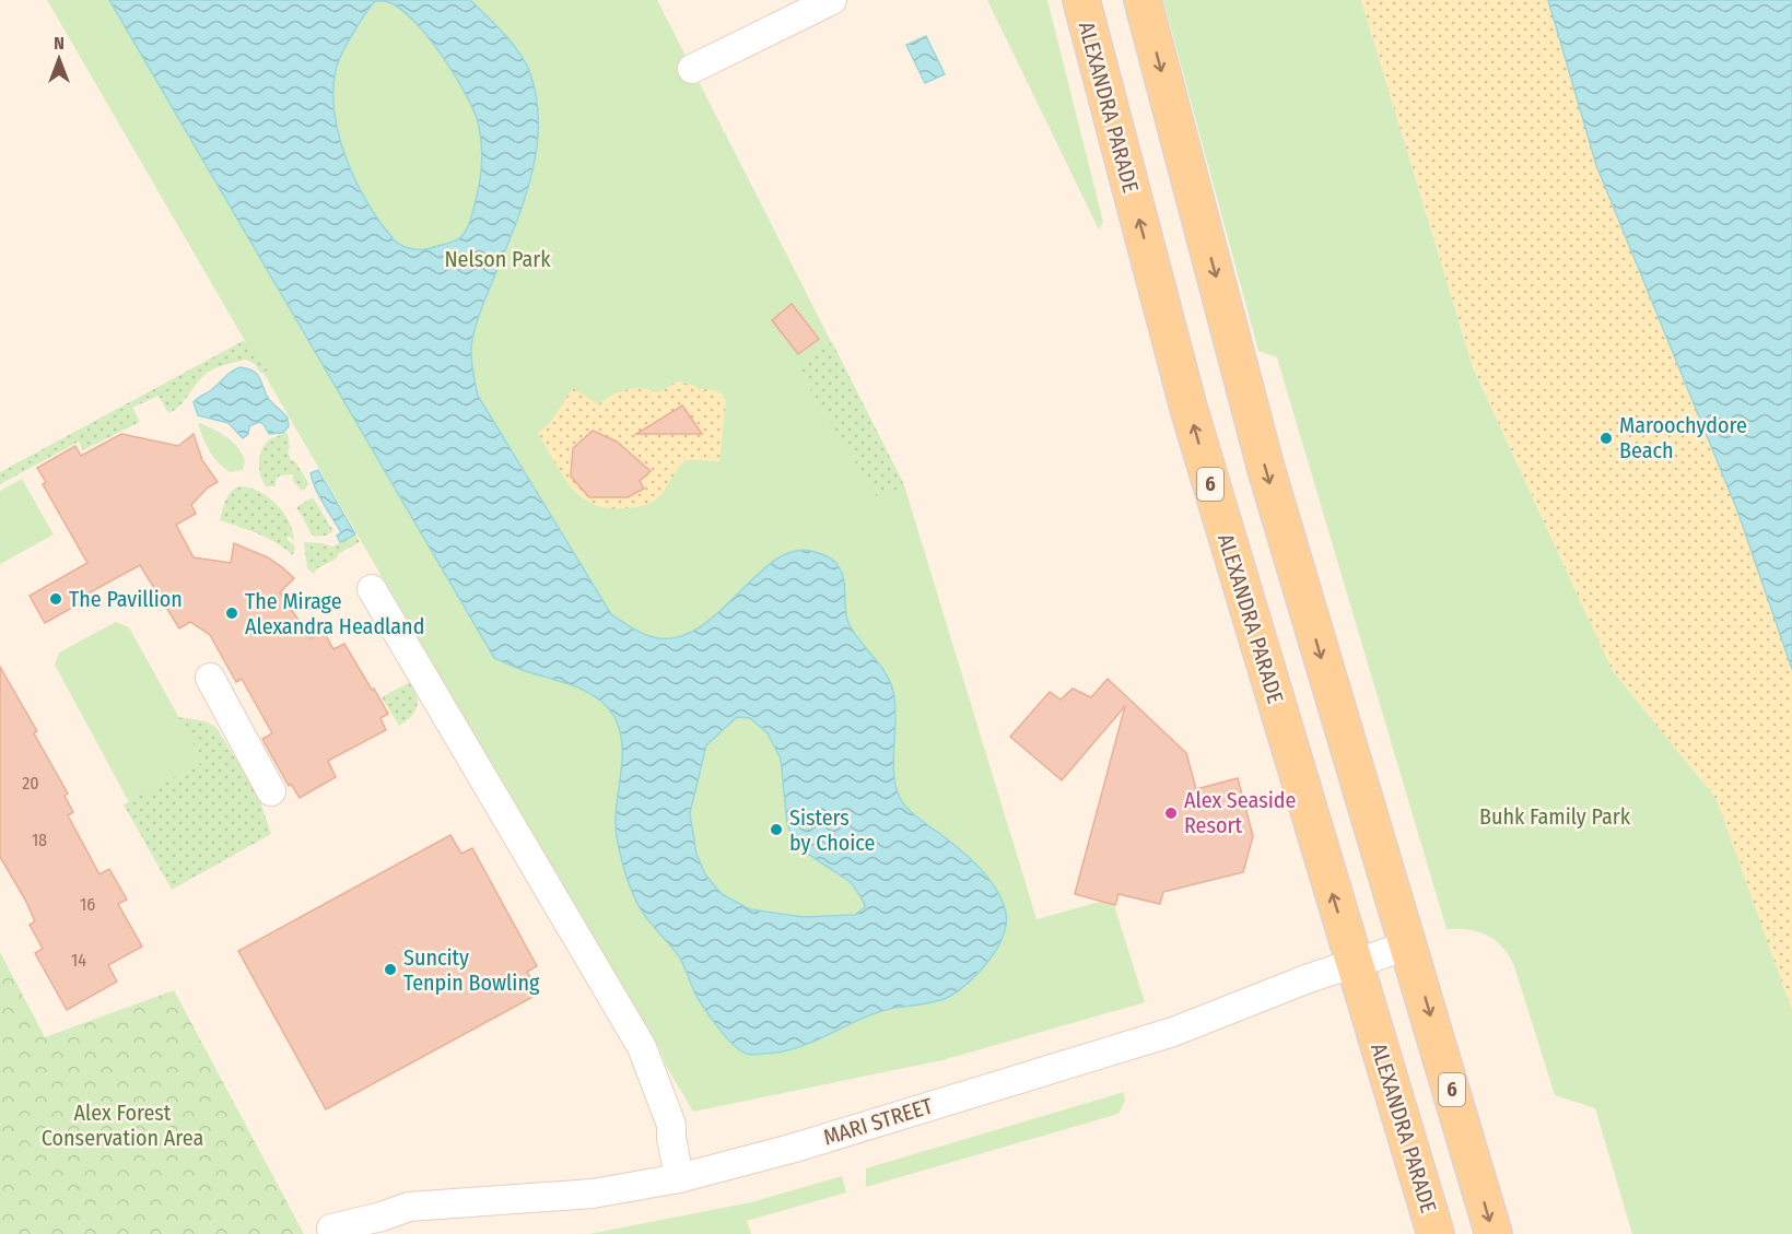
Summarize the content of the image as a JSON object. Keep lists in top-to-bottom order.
{
  "streets": {
    "main road": ["ALEXANDRA PARADE", "6"],
    "street": ["MARI STREET"]
  },
  "crossings": [
    ["ALEXANDRA PARADE", "MARI STREET"],
    ["6", "MARI STREET"]
  ],
  "parks": ["Nelson Park", "Buhk Family Park", "Alex Forest Conservation Area"],
  "places": [
    "Maroochydore Beach",
    "The Pavillion",
    "The Mirage Alexandra Headland",
    "Alex Seaside Resort",
    "Sisters by Choice",
    "Suncity Tenpin Bowling"
  ],
  "house_numbers": [
    "20",
    "18",
    "16",
    "14"
  ],
  "north": "top"
}
